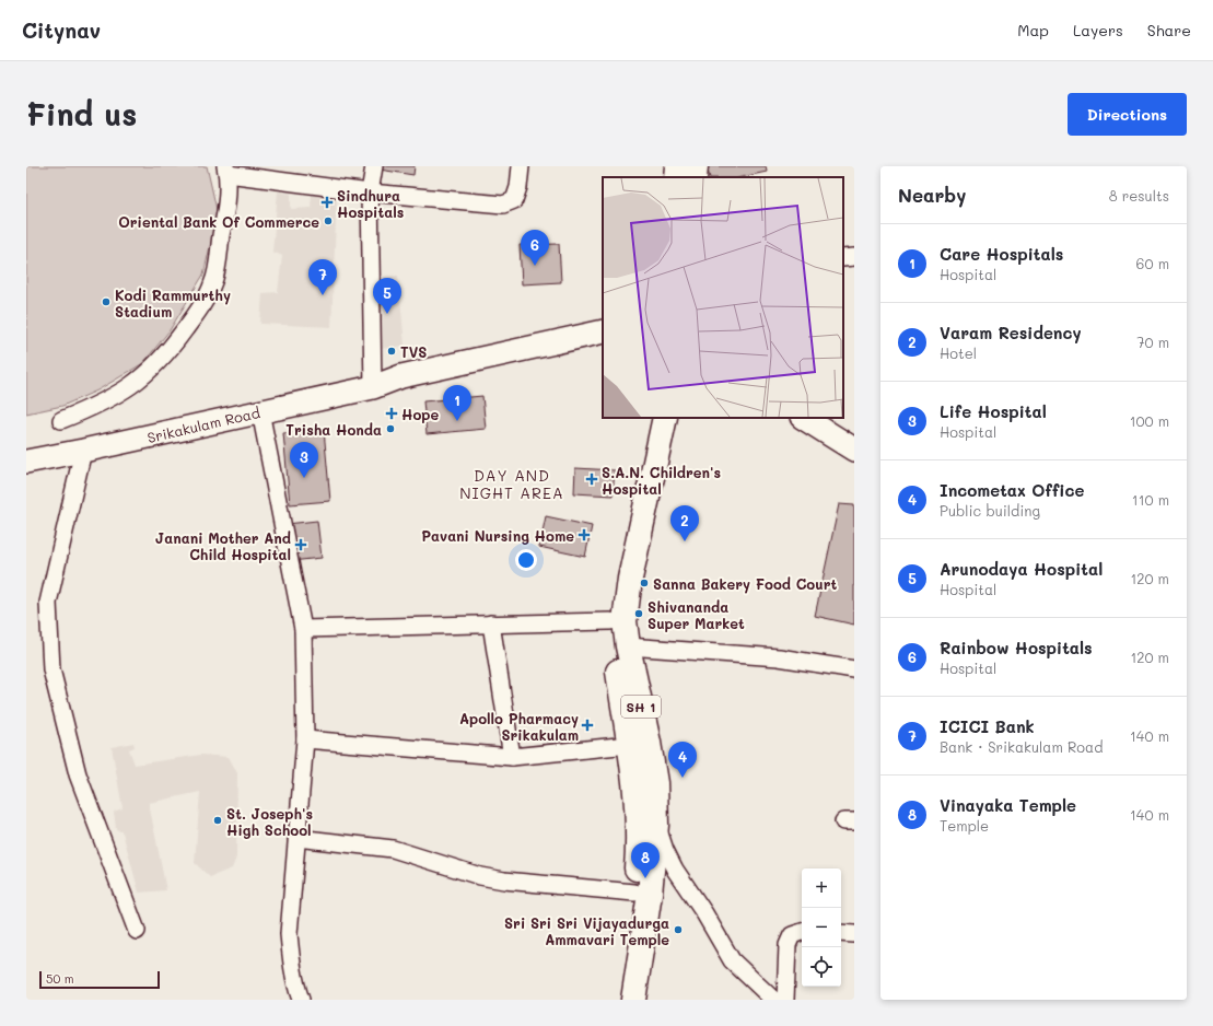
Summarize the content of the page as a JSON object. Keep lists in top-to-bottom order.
{
  "streets": {
    "main road": ["Srikakulam Road", "SH 1"]
  },
  "districts": ["DAY AND NIGHT AREA"],
  "places": {
    "health": [
      "Sindhura Hospitals",
      "Hope",
      "S.A.N. Children's Hospital",
      "Pavani Nursing Home",
      "Janani Mother And Child Hospital",
      "Apollo Pharmacy Srikakulam"
    ],
    "other": [
      "Oriental Bank Of Commerce",
      "Kodi Rammurthy Stadium",
      "TVS",
      "Trisha Honda",
      "Sanna Bakery Food Court",
      "Shivananda Super Market",
      "St. Joseph's High School",
      "Sri Sri Sri Vijayadurga Ammavari Temple"
    ]
  },
  "scale_bar": "50 m",
  "page": {
    "header": "Citynav",
    "nav": ["Map", "Layers", "Share"],
    "buttons": "Directions",
    "title": "Find us",
    "heading": ["Nearby", "8 results"],
    "list": [
      {
        "mark": "1",
        "name": "Care Hospitals",
        "note": "Hospital",
        "value": "60 m"
      },
      {
        "mark": "2",
        "name": "Varam Residency",
        "note": "Hotel",
        "value": "70 m"
      },
      {
        "mark": "3",
        "name": "Life Hospital",
        "note": "Hospital",
        "value": "100 m"
      },
      {
        "mark": "4",
        "name": "Incometax Office",
        "note": "Public building",
        "value": "110 m"
      },
      {
        "mark": "5",
        "name": "Arunodaya Hospital",
        "note": "Hospital",
        "value": "120 m"
      },
      {
        "mark": "6",
        "name": "Rainbow Hospitals",
        "note": "Hospital",
        "value": "120 m"
      },
      {
        "mark": "7",
        "name": "ICICI Bank",
        "note": "Bank · Srikakulam Road",
        "value": "140 m"
      },
      {
        "mark": "8",
        "name": "Vinayaka Temple",
        "note": "Temple",
        "value": "140 m"
      }
    ],
    "pins": [
      "6",
      "7",
      "5",
      "1",
      "3",
      "2",
      "4",
      "8"
    ],
    "map_buttons": ["+", "−"],
    "scale": "50 m"
  }
}
